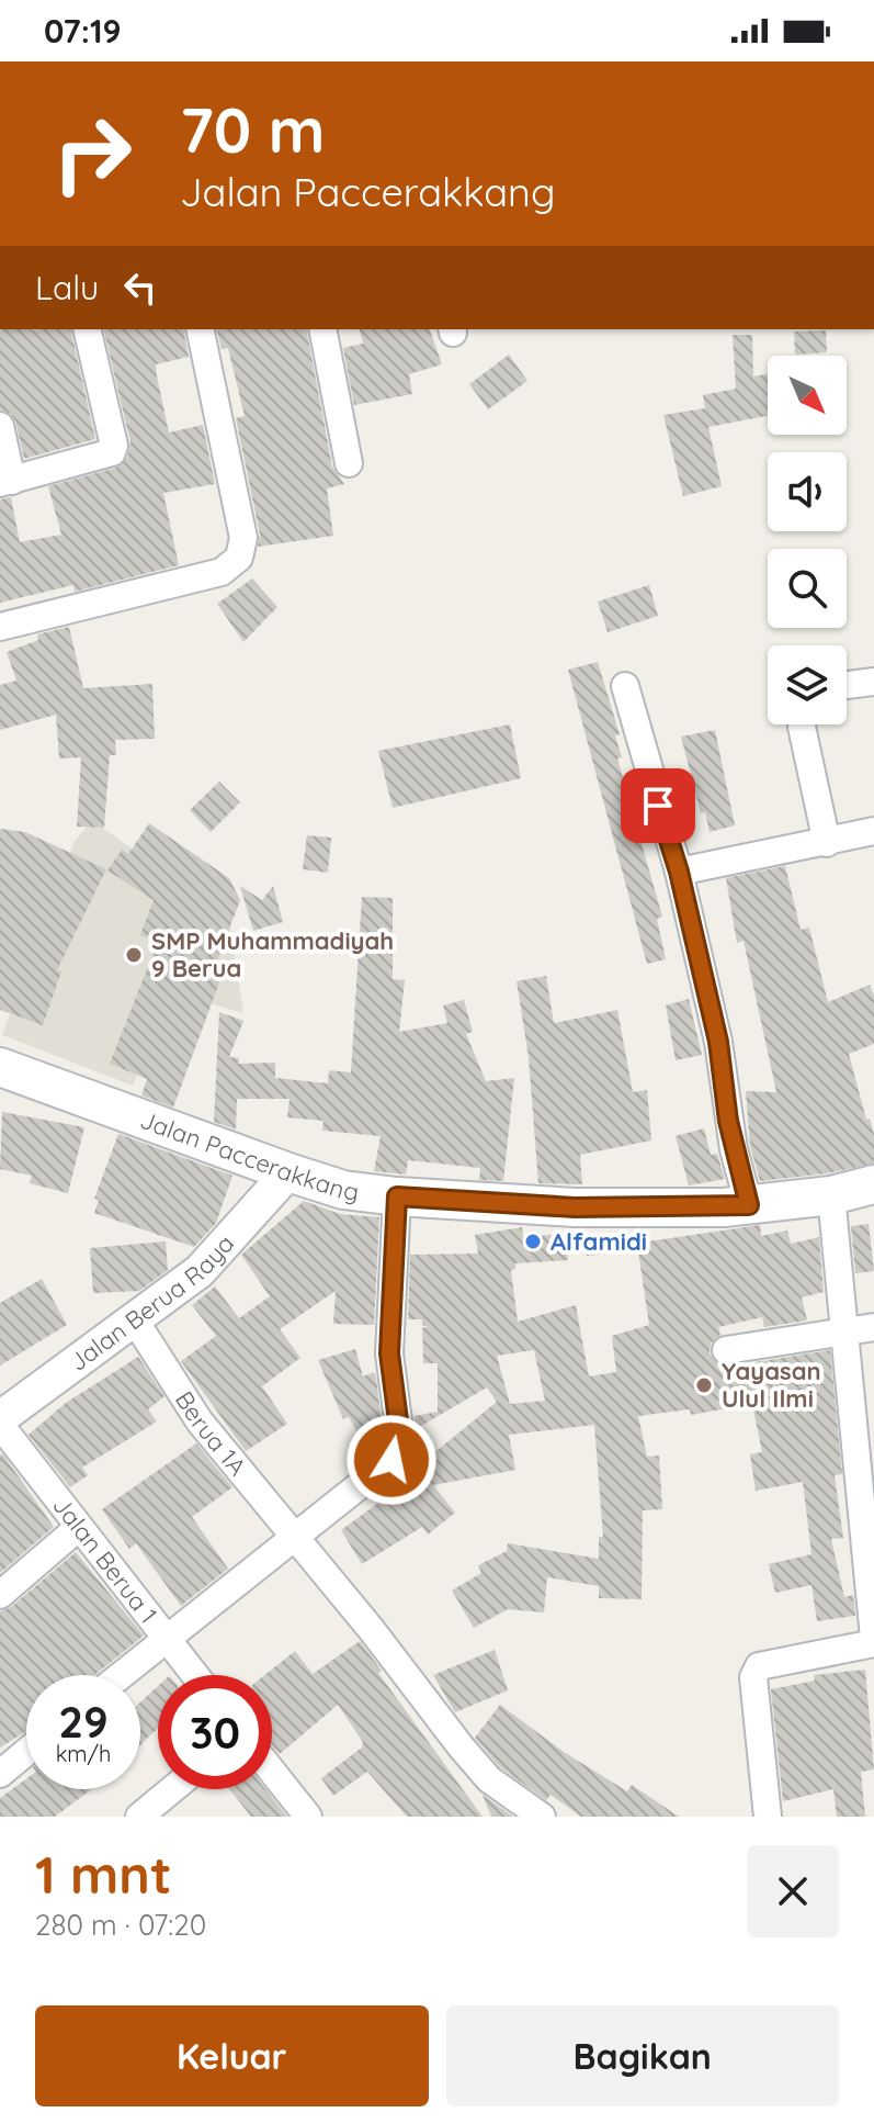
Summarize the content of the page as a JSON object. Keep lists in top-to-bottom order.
{
  "streets": {
    "main road": ["Jalan Paccerakkang"],
    "street": ["Jalan Berua Raya", "Berua 1A", "Jalan Berua 1"]
  },
  "crossings": [
    ["Jalan Paccerakkang", "Jalan Berua Raya"],
    ["Jalan Berua Raya", "Berua 1A"],
    ["Jalan Berua Raya", "Jalan Berua 1"]
  ],
  "places": ["SMP Muhammadiyah 9 Berua", "Alfamidi", "Yayasan Ulul Ilmi"],
  "north": "bottom right",
  "page": {
    "status": "07:19",
    "turn": ["70 m", "Jalan Paccerakkang"],
    "then": "Lalu",
    "speed": "29 km/h",
    "limit": "30",
    "heading": ["1 mnt", "280 m · 07:20"],
    "buttons": ["Keluar", "Bagikan"]
  }
}
